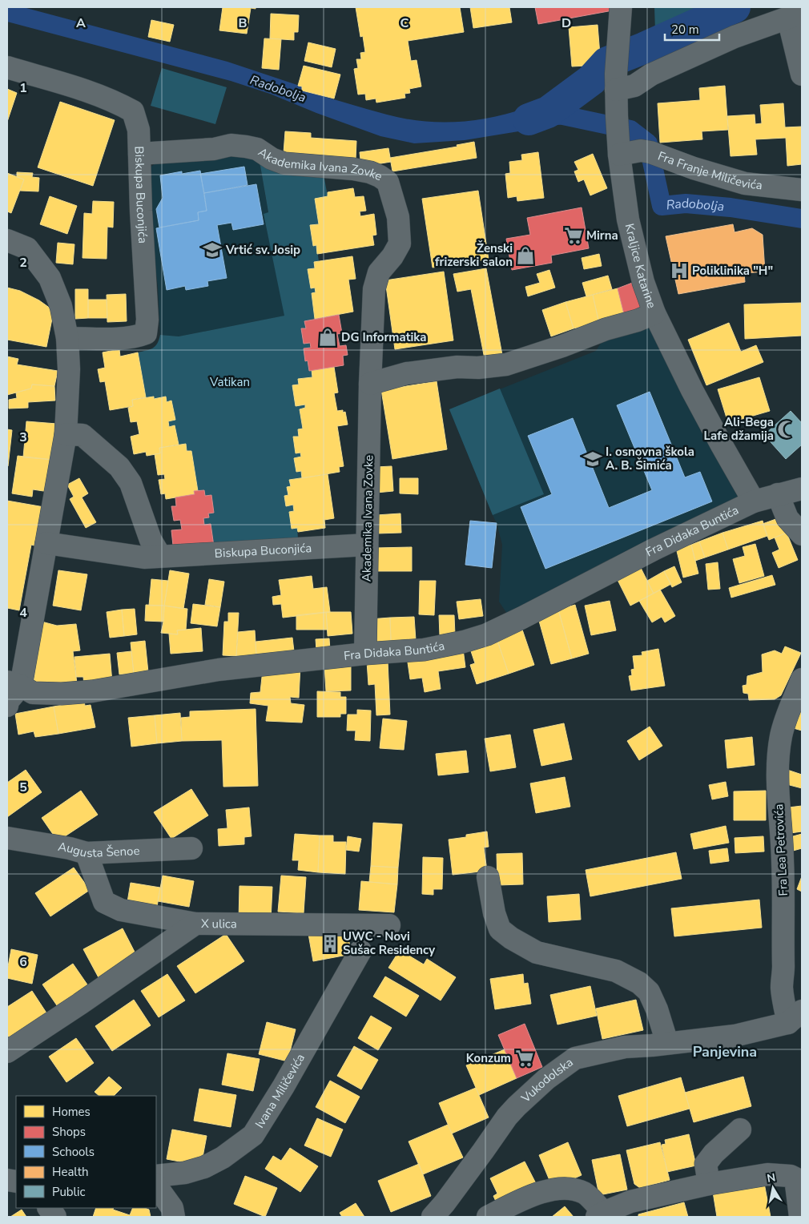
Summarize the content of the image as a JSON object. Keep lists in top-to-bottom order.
{
  "streets": {
    "street": [
      "Akademika Ivana Zovke",
      "Fra Franje Miličevića",
      "Biskupa Buconjića",
      "Kraljice Katarine",
      "Fra Didaka Buntića",
      "Augusta Šenoe",
      "Fra Lea Petrovića",
      "X ulica",
      "Vukodolska",
      "Ivana Miličevića"
    ]
  },
  "crossings": [
    ["Akademika Ivana Zovke", "Biskupa Buconjića"],
    ["Akademika Ivana Zovke", "Fra Didaka Buntića"],
    ["Fra Franje Miličevića", "Kraljice Katarine"],
    ["Kraljice Katarine", "Fra Didaka Buntića"],
    ["Augusta Šenoe", "X ulica"],
    ["Fra Lea Petrovića", "Vukodolska"]
  ],
  "districts": ["Panjevina"],
  "water": ["Radobolja"],
  "parks": ["Vatikan"],
  "places": {
    "supermarket": ["Mirna", "Konzum"],
    "school or university": ["Vrtić sv. Josip", "I. osnovna škola A. B. Šimića"],
    "shop": ["Ženski frizerski salon", "DG Informatika"],
    "hospital": ["Poliklinika \"H\""],
    "mosque": ["Ali-Bega Lafe džamija"],
    "building": ["UWC - Novi Sušac Residency"]
  },
  "legend": [
    "Homes",
    "Shops",
    "Schools",
    "Health",
    "Public"
  ],
  "scale_bar": "20 m",
  "north": "top",
  "grid": {
    "columns": [
      "A",
      "B",
      "C",
      "D"
    ],
    "rows": [
      "1",
      "2",
      "3",
      "4",
      "5",
      "6"
    ]
  }
}
